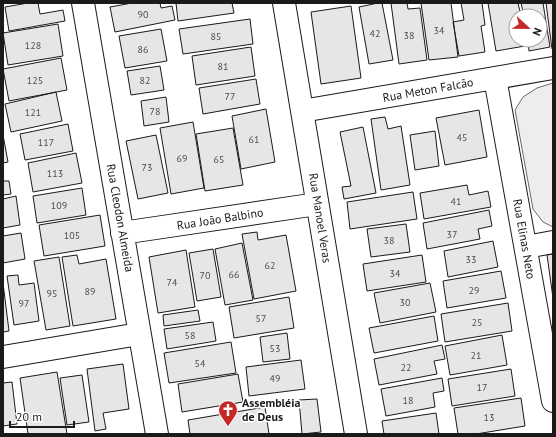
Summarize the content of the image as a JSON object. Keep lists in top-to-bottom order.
{
  "streets": {
    "street": [
      "Rua Meton Falcão",
      "Rua Cleodon Almeida",
      "Rua Manoel Veras",
      "Rua João Balbino",
      "Rua Elinas Neto"
    ]
  },
  "crossings": [
    ["Rua Meton Falcão", "Rua Manoel Veras"],
    ["Rua Meton Falcão", "Rua Elinas Neto"],
    ["Rua Cleodon Almeida", "Rua João Balbino"],
    ["Rua Manoel Veras", "Rua João Balbino"]
  ],
  "places": {
    "church": ["Assembléia de Deus"]
  },
  "house_numbers": [
    "90",
    "34",
    "42",
    "38",
    "85",
    "128",
    "86",
    "81",
    "125",
    "82",
    "77",
    "78",
    "121",
    "45",
    "61",
    "117",
    "69",
    "65",
    "73",
    "113",
    "41",
    "109",
    "37",
    "105",
    "38",
    "33",
    "62",
    "34",
    "66",
    "70",
    "74",
    "29",
    "89",
    "95",
    "30",
    "97",
    "57",
    "25",
    "58",
    "53",
    "21",
    "54",
    "22",
    "49",
    "17",
    "18",
    "13"
  ],
  "scale_bar": "20 m",
  "north": "right"
}
